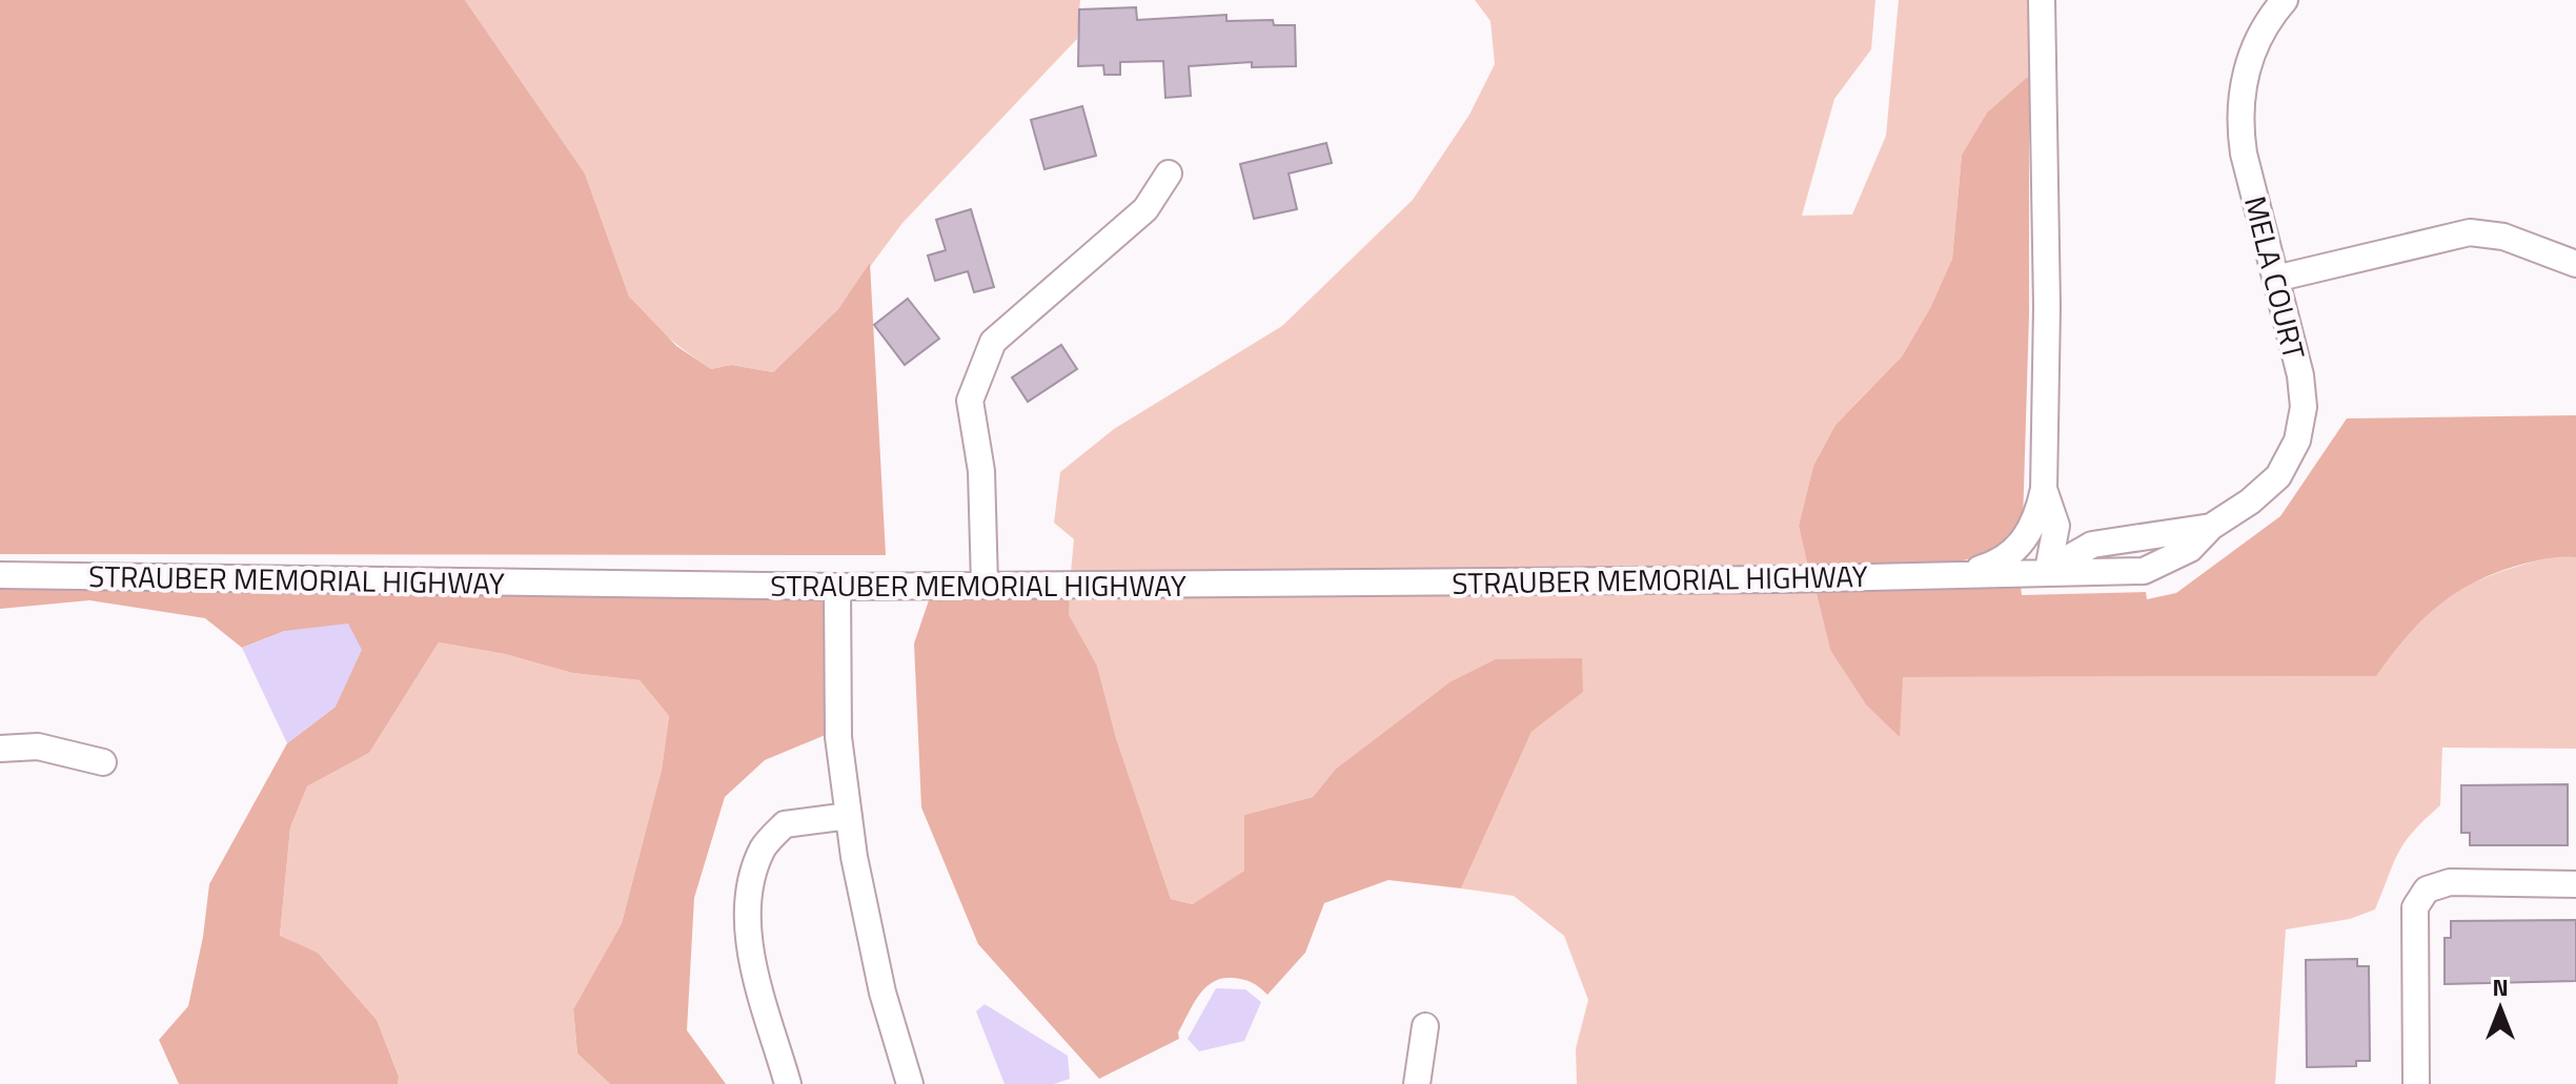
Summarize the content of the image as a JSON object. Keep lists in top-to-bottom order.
{
  "streets": {
    "street": ["MELA COURT", "STRAUBER MEMORIAL HIGHWAY"]
  },
  "crossings": [
    ["MELA COURT", "STRAUBER MEMORIAL HIGHWAY"]
  ],
  "north": "top"
}
